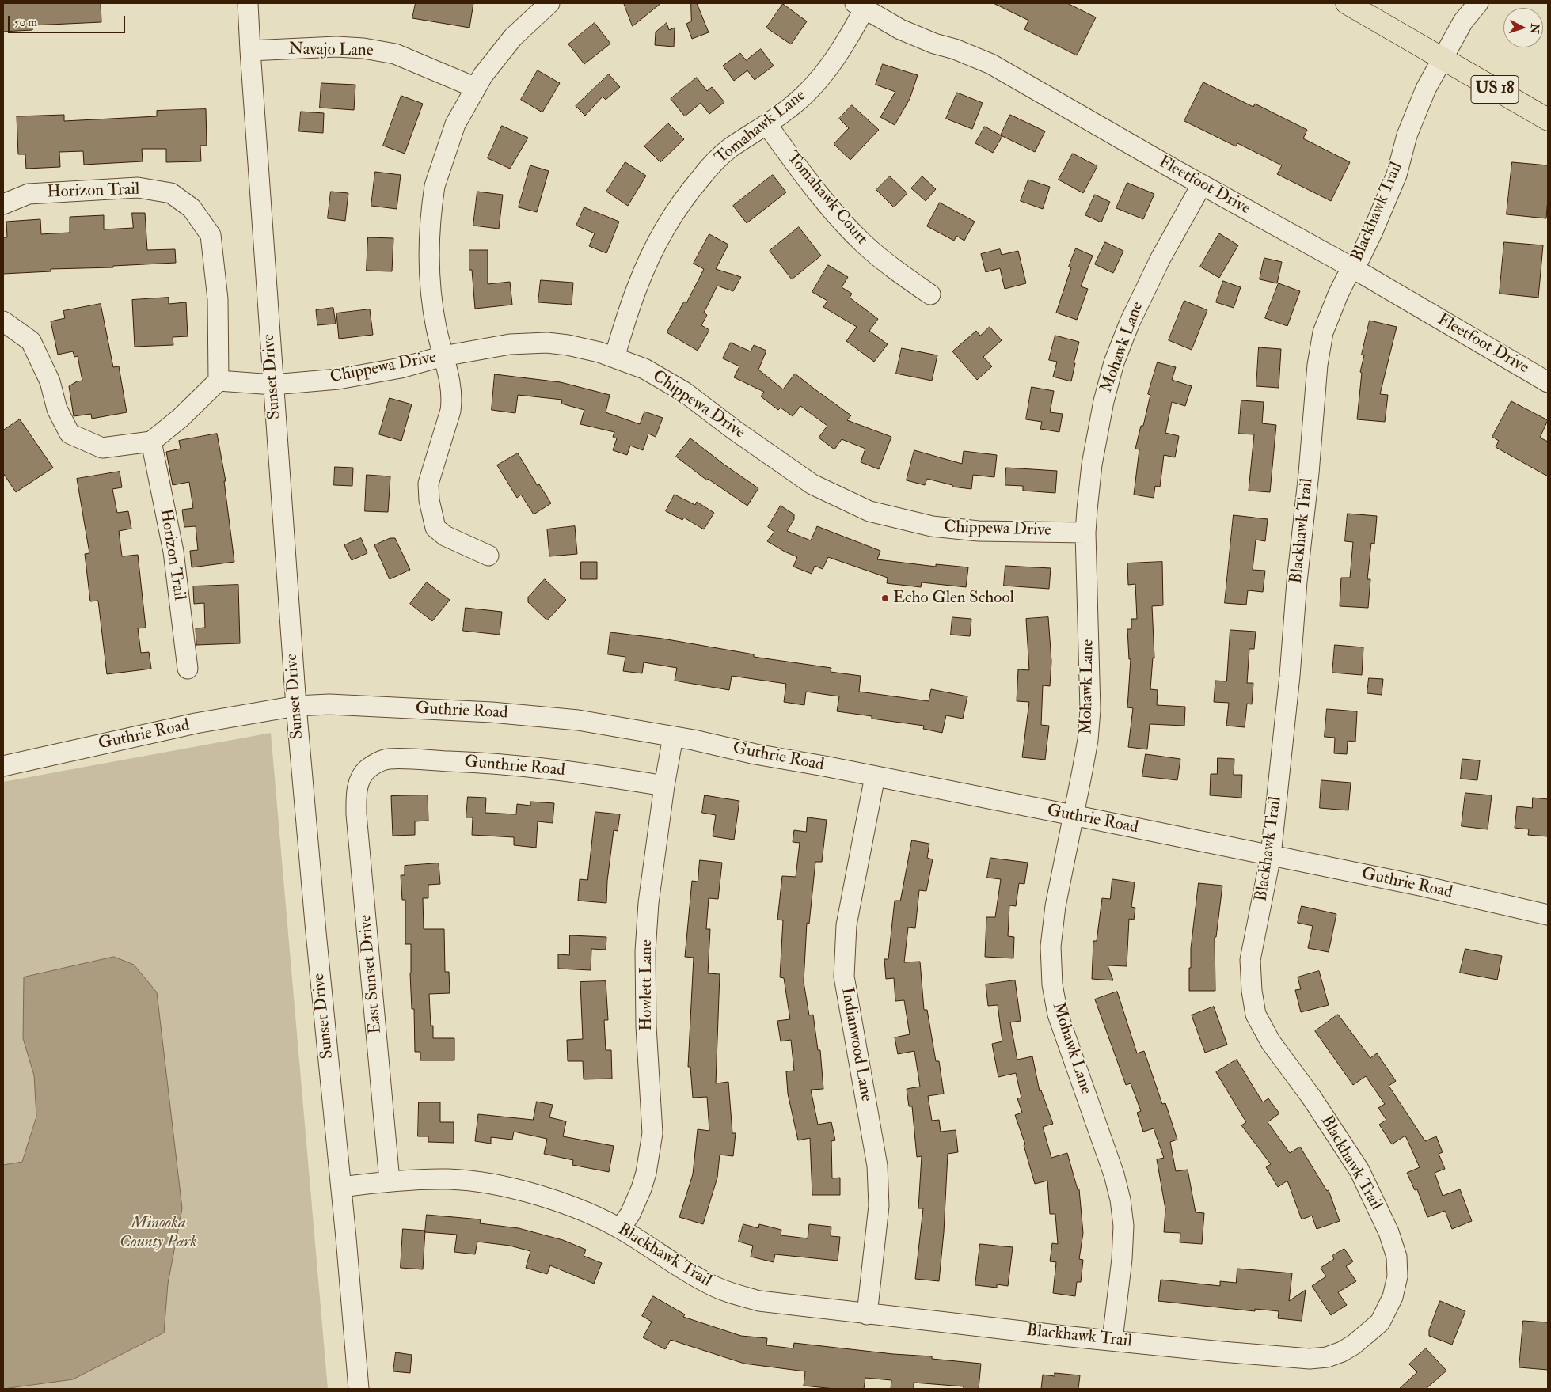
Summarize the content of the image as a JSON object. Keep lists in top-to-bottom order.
{
  "streets": {
    "main road": ["US 18"],
    "street": [
      "Navajo Lane",
      "Tomahawk Lane",
      "Fleetfoot Drive",
      "Horizon Trail",
      "Tomahawk Court",
      "Blackhawk Trail",
      "Mohawk Lane",
      "Chippewa Drive",
      "Sunset Drive",
      "Guthrie Road",
      "Gunthrie Road",
      "East Sunset Drive",
      "Howlett Lane",
      "Indianwood Lane"
    ]
  },
  "crossings": [
    ["Navajo Lane", "Sunset Drive"],
    ["US 18", "Blackhawk Trail"],
    ["Tomahawk Lane", "Fleetfoot Drive"],
    ["Tomahawk Lane", "Tomahawk Court"],
    ["Tomahawk Lane", "Chippewa Drive"],
    ["Fleetfoot Drive", "Blackhawk Trail"],
    ["Fleetfoot Drive", "Mohawk Lane"],
    ["Blackhawk Trail", "Mohawk Lane"],
    ["Blackhawk Trail", "Sunset Drive"],
    ["Blackhawk Trail", "Guthrie Road"],
    ["Blackhawk Trail", "East Sunset Drive"],
    ["Blackhawk Trail", "Howlett Lane"],
    ["Blackhawk Trail", "Indianwood Lane"],
    ["Mohawk Lane", "Chippewa Drive"],
    ["Mohawk Lane", "Guthrie Road"],
    ["Chippewa Drive", "Sunset Drive"],
    ["Sunset Drive", "Guthrie Road"],
    ["Guthrie Road", "Howlett Lane"],
    ["Guthrie Road", "Indianwood Lane"],
    ["Gunthrie Road", "East Sunset Drive"],
    ["Gunthrie Road", "Howlett Lane"]
  ],
  "parks": ["Minooka County Park"],
  "places": ["Echo Glen School"],
  "scale_bar": "50 m",
  "north": "right"
}
